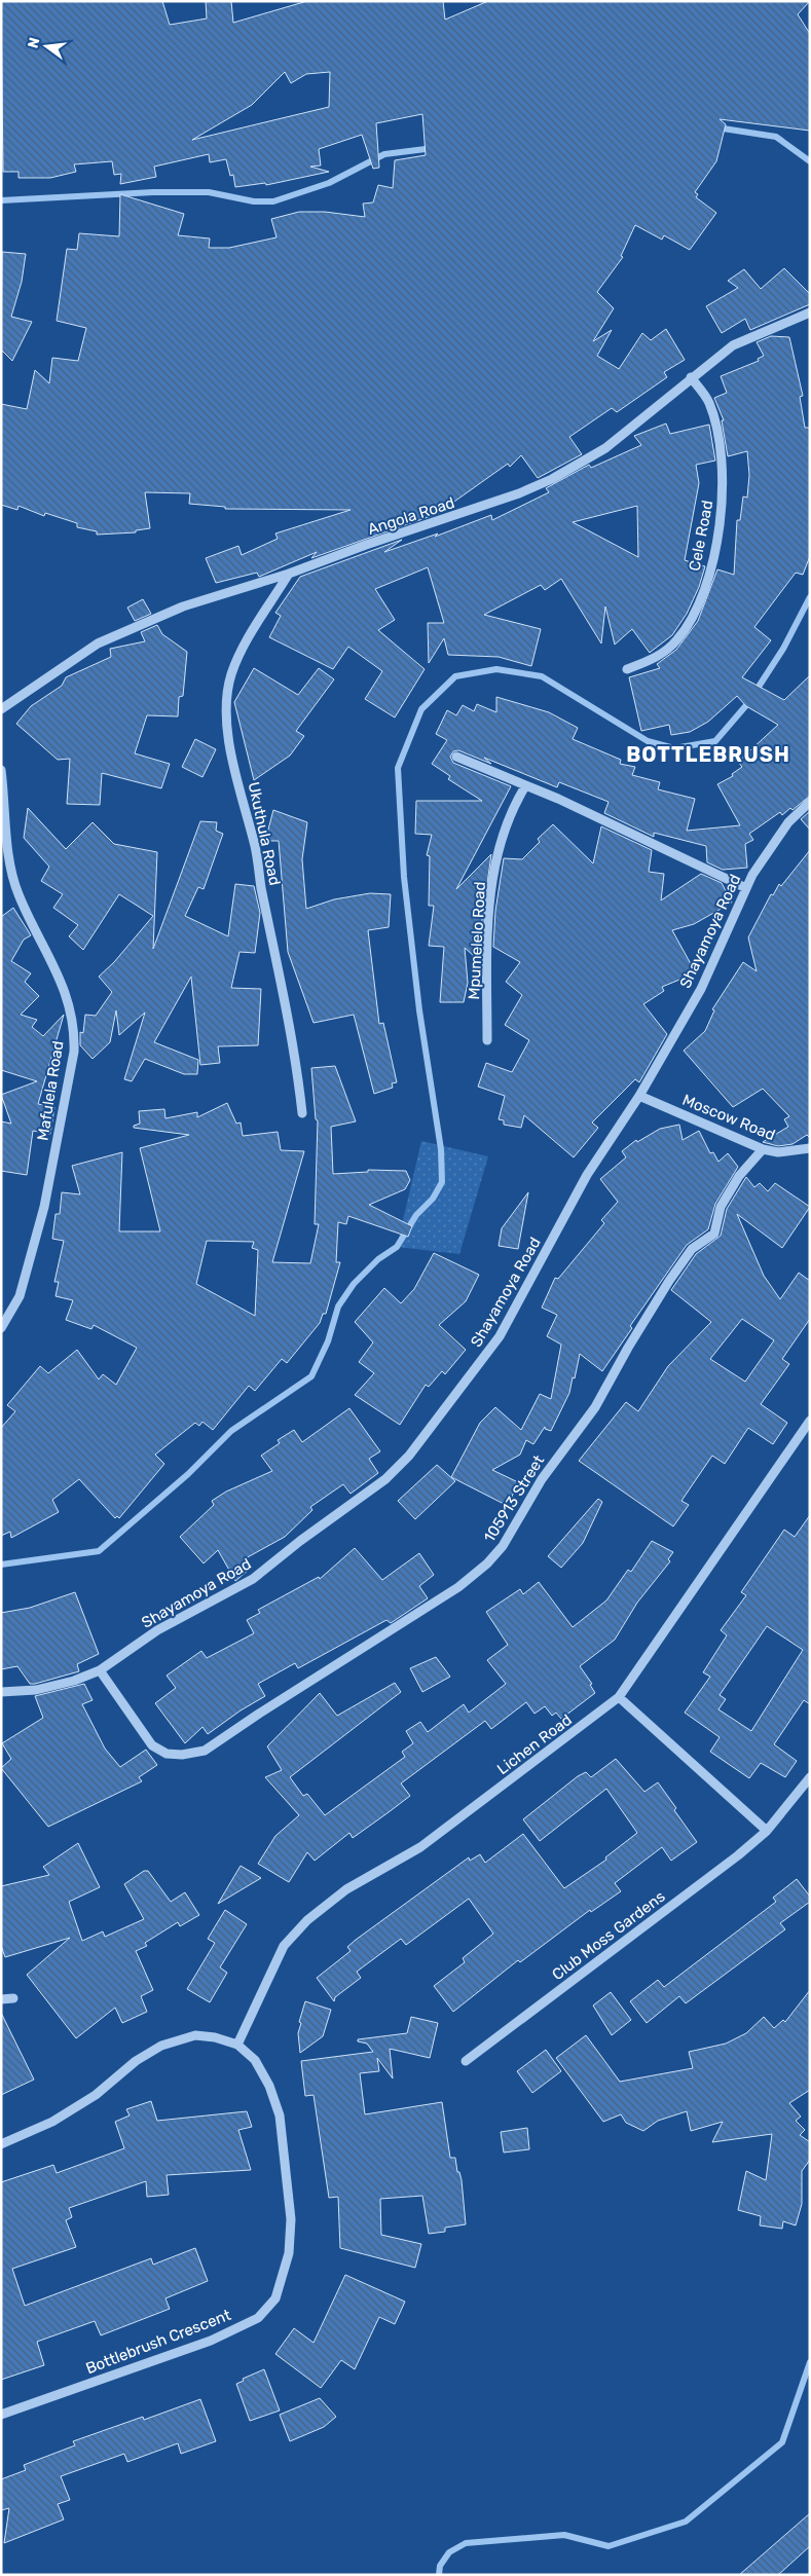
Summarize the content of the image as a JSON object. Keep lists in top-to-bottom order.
{
  "streets": {
    "street": [
      "Angola Road",
      "Cele Road",
      "Ukuthula Road",
      "Shayamoya Road",
      "Mpumelelo Road",
      "Mafulela Road",
      "Moscow Road",
      "105913 Street",
      "Lichen Road",
      "Club Moss Gardens",
      "Bottlebrush Crescent"
    ]
  },
  "crossings": [
    ["Angola Road", "Cele Road"],
    ["Angola Road", "Ukuthula Road"],
    ["Shayamoya Road", "Moscow Road"],
    ["Shayamoya Road", "105913 Street"],
    ["Moscow Road", "105913 Street"],
    ["Lichen Road", "Bottlebrush Crescent"]
  ],
  "districts": ["BOTTLEBRUSH"],
  "north": "left"
}
